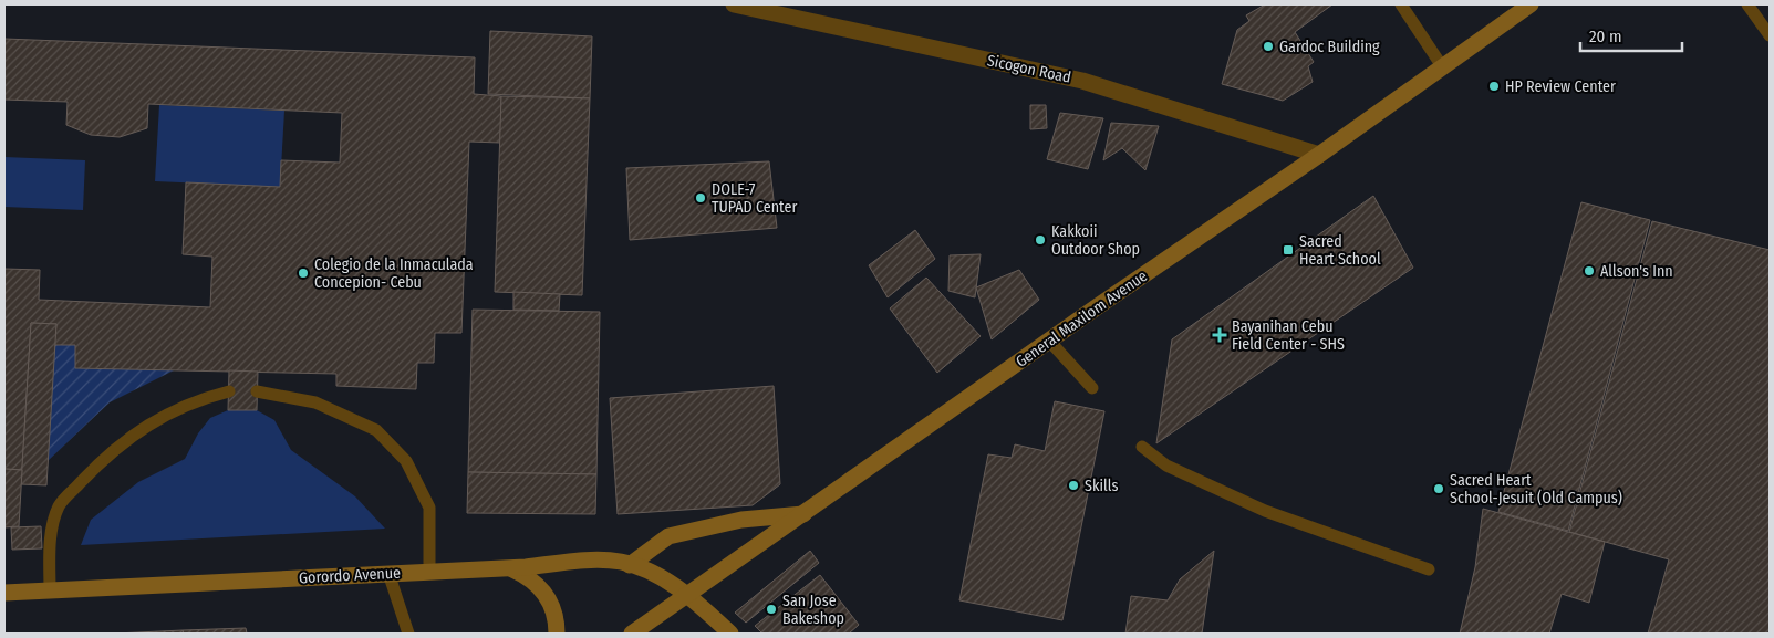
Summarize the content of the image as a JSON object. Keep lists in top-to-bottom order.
{
  "streets": {
    "main road": ["General Maxilom Avenue", "Gorordo Avenue"],
    "street": ["Sicogon Road"]
  },
  "crossings": [
    ["Sicogon Road", "General Maxilom Avenue"],
    ["General Maxilom Avenue", "Gorordo Avenue"]
  ],
  "places": {
    "other": [
      "Gardoc Building",
      "HP Review Center",
      "DOLE-7 TUPAD Center",
      "Kakkoii Outdoor Shop",
      "Allson's Inn",
      "Colegio de la Inmaculada Concepion- Cebu",
      "Skills",
      "Sacred Heart School-Jesuit (Old Campus)",
      "San Jose Bakeshop"
    ],
    "transit": ["Sacred Heart School"],
    "health": ["Bayanihan Cebu Field Center - SHS"]
  },
  "scale_bar": "20 m"
}
